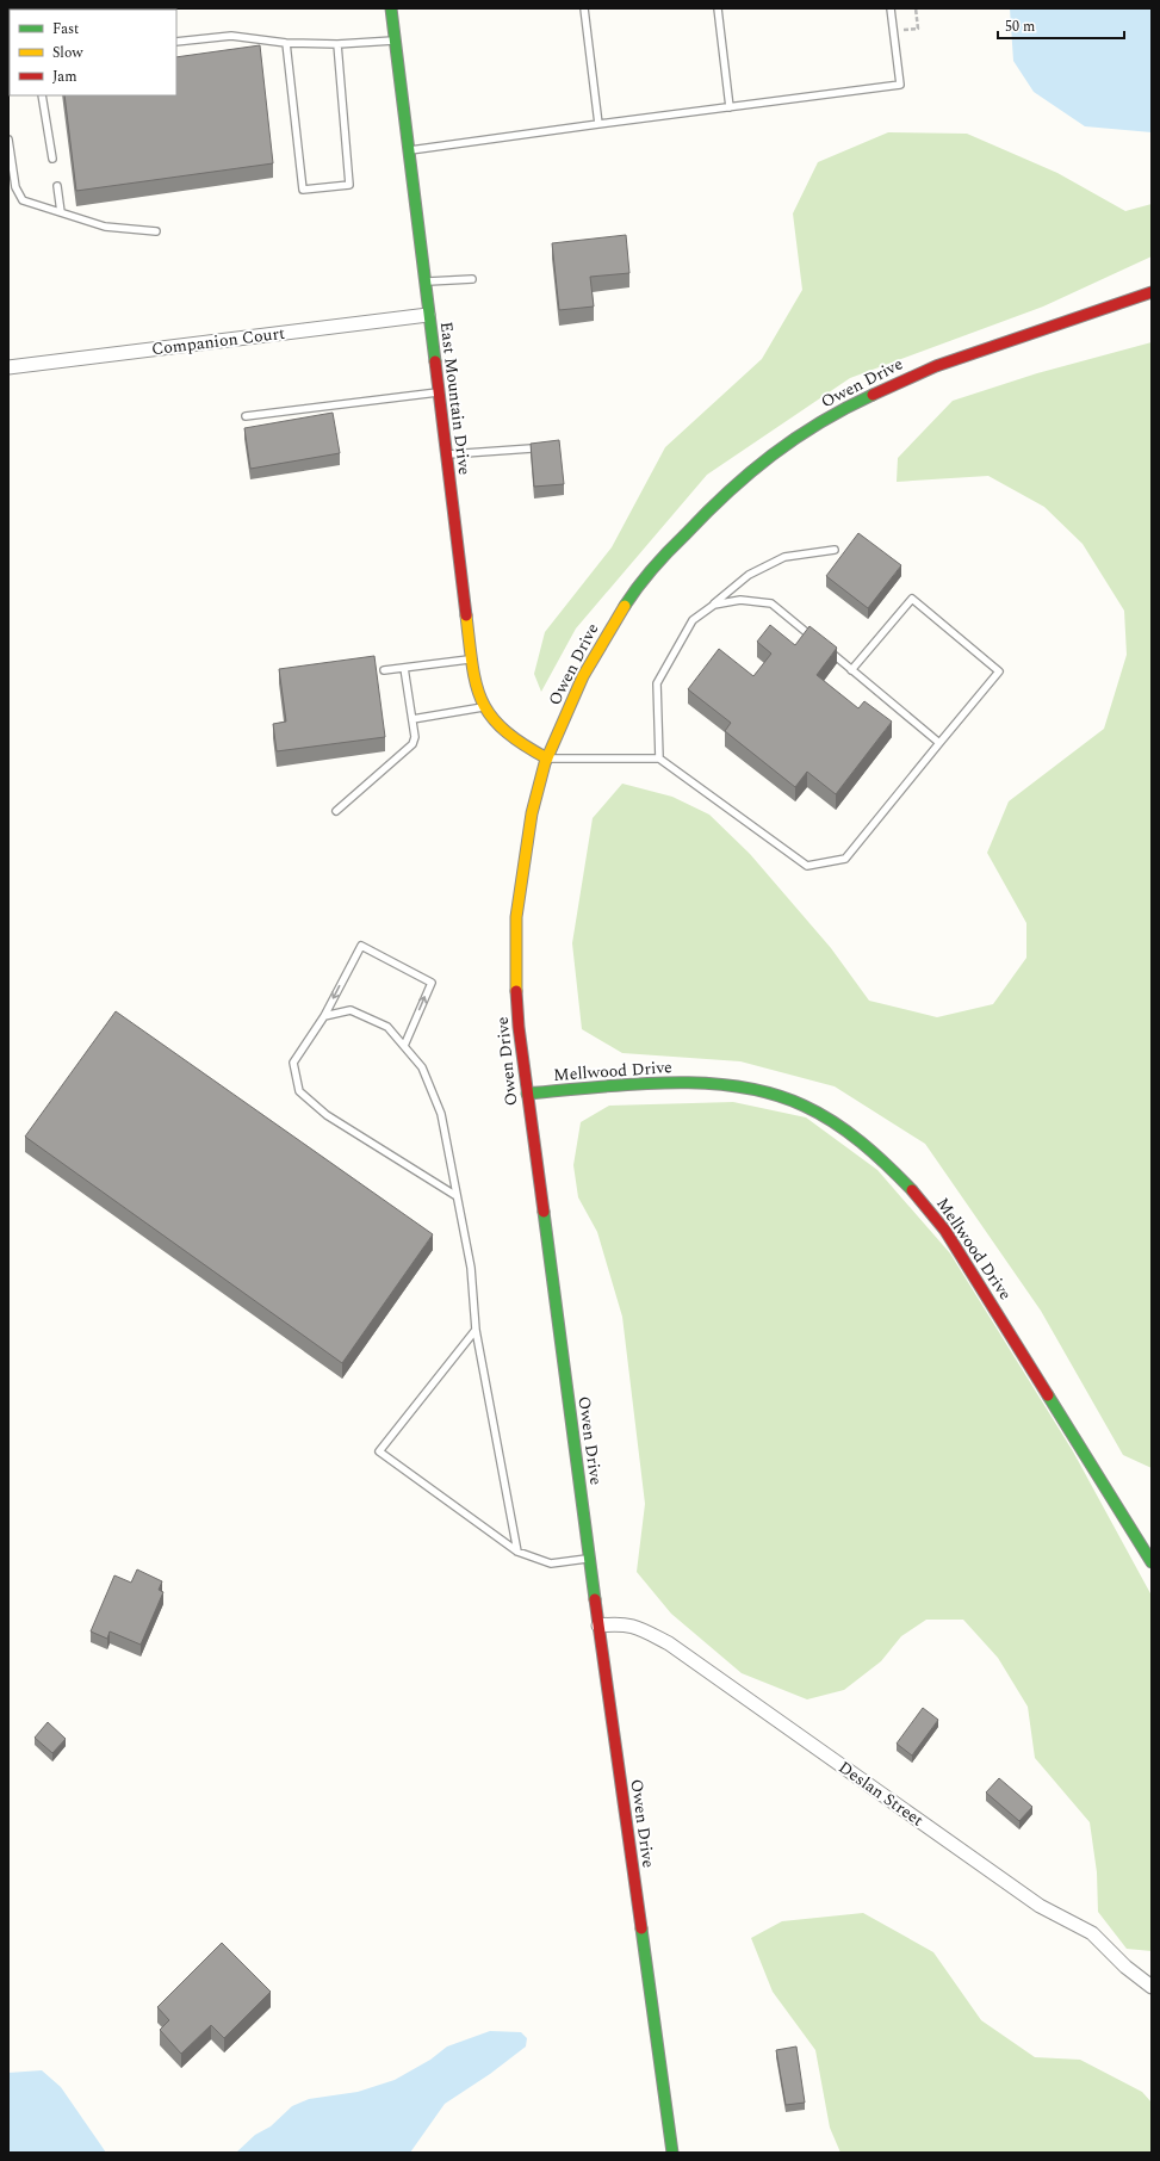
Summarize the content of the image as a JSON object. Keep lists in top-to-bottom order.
{
  "streets": {
    "main road": ["Owen Drive", "East Mountain Drive", "Mellwood Drive"],
    "street": ["Companion Court", "Deslan Street"]
  },
  "crossings": [
    ["Companion Court", "East Mountain Drive"],
    ["Owen Drive", "East Mountain Drive"],
    ["Owen Drive", "Mellwood Drive"],
    ["Owen Drive", "Deslan Street"]
  ],
  "legend": ["Fast", "Slow", "Jam"],
  "scale_bar": "50 m"
}
